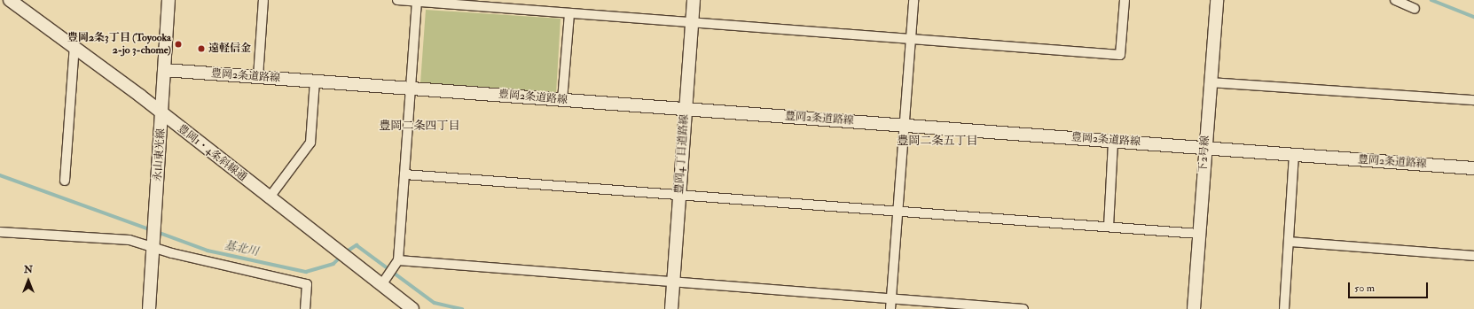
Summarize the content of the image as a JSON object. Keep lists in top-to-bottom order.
{
  "streets": {
    "street": [
      "豊岡2条道路線",
      "豊岡1・4条斜線通",
      "豊岡4丁目道路線",
      "下2号線",
      "永山東光線"
    ]
  },
  "crossings": [
    ["豊岡2条道路線", "豊岡4丁目道路線"],
    ["豊岡2条道路線", "下2号線"],
    ["豊岡2条道路線", "永山東光線"],
    ["豊岡1・4条斜線通", "永山東光線"]
  ],
  "districts": ["豊岡二条四丁目", "豊岡二条五丁目"],
  "water": ["基北川"],
  "places": ["豊岡2条3丁目 (Toyooka 2-jo 3-chome)", "遠軽信金"],
  "scale_bar": "50 m",
  "north": "top"
}
